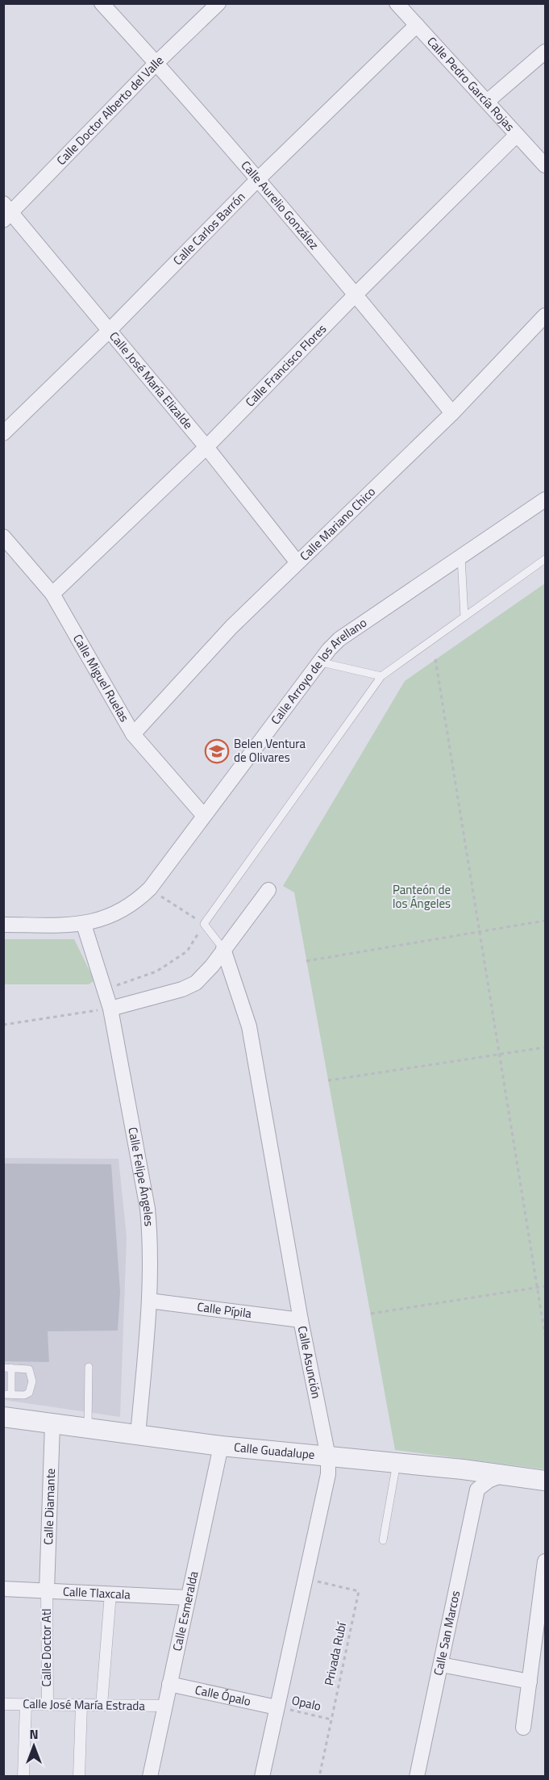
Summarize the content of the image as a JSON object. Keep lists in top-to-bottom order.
{
  "streets": {
    "street": [
      "Calle Pedro García Rojas",
      "Calle Doctor Alberto del Valle",
      "Calle Aurelio González",
      "Calle Carlos Barrón",
      "Calle Francisco Flores",
      "Calle José María Elizalde",
      "Calle Mariano Chico",
      "Calle Arroyo de los Arellano",
      "Calle Miguel Ruelas",
      "Calle Felipe Ángeles",
      "Calle Pípila",
      "Calle Asunción",
      "Calle Guadalupe",
      "Calle Diamante",
      "Calle Tlaxcala",
      "Calle Esmeralda",
      "Calle San Marcos",
      "Calle Doctor Atl",
      "Calle Ópalo",
      "Calle José María Estrada"
    ],
    "path": ["Privada Rubí", "Opalo"]
  },
  "crossings": [
    ["Calle Pedro García Rojas", "Calle Carlos Barrón"],
    ["Calle Pedro García Rojas", "Calle Francisco Flores"],
    ["Calle Doctor Alberto del Valle", "Calle Aurelio González"],
    ["Calle Doctor Alberto del Valle", "Calle José María Elizalde"],
    ["Calle Aurelio González", "Calle Carlos Barrón"],
    ["Calle Aurelio González", "Calle Francisco Flores"],
    ["Calle Aurelio González", "Calle Mariano Chico"],
    ["Calle Carlos Barrón", "Calle José María Elizalde"],
    ["Calle Francisco Flores", "Calle José María Elizalde"],
    ["Calle Francisco Flores", "Calle Miguel Ruelas"],
    ["Calle José María Elizalde", "Calle Mariano Chico"],
    ["Calle Mariano Chico", "Calle Miguel Ruelas"],
    ["Calle Arroyo de los Arellano", "Calle Miguel Ruelas"],
    ["Calle Arroyo de los Arellano", "Calle Felipe Ángeles"],
    ["Calle Felipe Ángeles", "Calle Pípila"],
    ["Calle Felipe Ángeles", "Calle Guadalupe"],
    ["Calle Pípila", "Calle Asunción"],
    ["Calle Asunción", "Calle Guadalupe"],
    ["Calle Asunción", "Privada Rubí"],
    ["Calle Asunción", "Calle Ópalo"],
    ["Calle Asunción", "Opalo"],
    ["Calle Guadalupe", "Calle Diamante"],
    ["Calle Guadalupe", "Calle Esmeralda"],
    ["Calle Diamante", "Calle Tlaxcala"],
    ["Calle Diamante", "Calle Doctor Atl"],
    ["Calle Tlaxcala", "Calle Esmeralda"],
    ["Calle Tlaxcala", "Calle Doctor Atl"],
    ["Calle Esmeralda", "Calle Ópalo"],
    ["Calle Esmeralda", "Calle José María Estrada"],
    ["Calle Doctor Atl", "Calle José María Estrada"],
    ["Privada Rubí", "Opalo"],
    ["Calle Ópalo", "Opalo"]
  ],
  "parks": ["Panteón de los Ángeles"],
  "places": {
    "school or university": ["Belen Ventura de Olivares"]
  },
  "north": "top"
}
